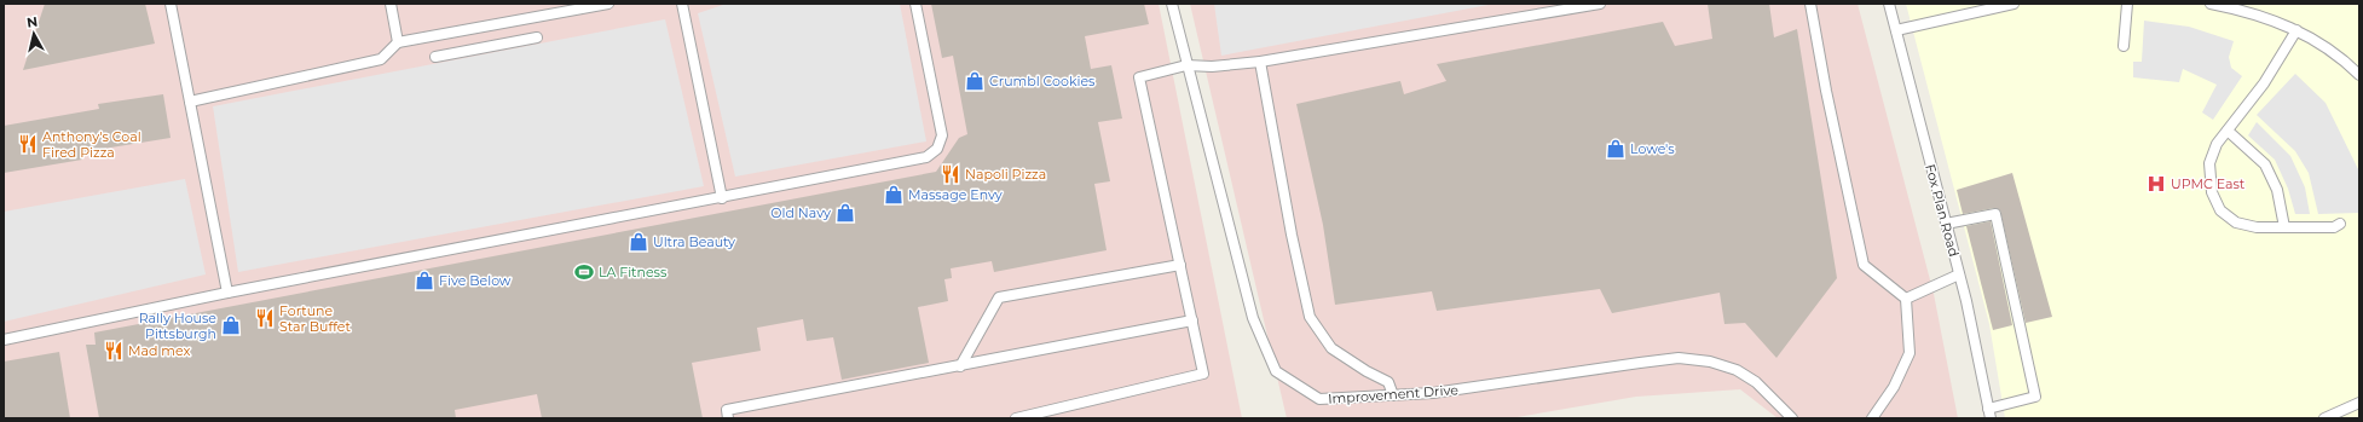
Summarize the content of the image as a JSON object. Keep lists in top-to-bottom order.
{
  "streets": {
    "lane": ["Fox Plan Road", "Improvement Drive"]
  },
  "places": {
    "shop": [
      "Crumbl Cookies",
      "Lowe's",
      "Massage Envy",
      "Old Navy",
      "Ultra Beauty",
      "Five Below",
      "Rally House Pittsburgh"
    ],
    "restaurant": [
      "Anthony's Coal Fired Pizza",
      "Napoli Pizza",
      "Fortune Star Buffet",
      "Mad mex"
    ],
    "hospital": ["UPMC East"],
    "sports": ["LA Fitness"]
  },
  "north": "top"
}
